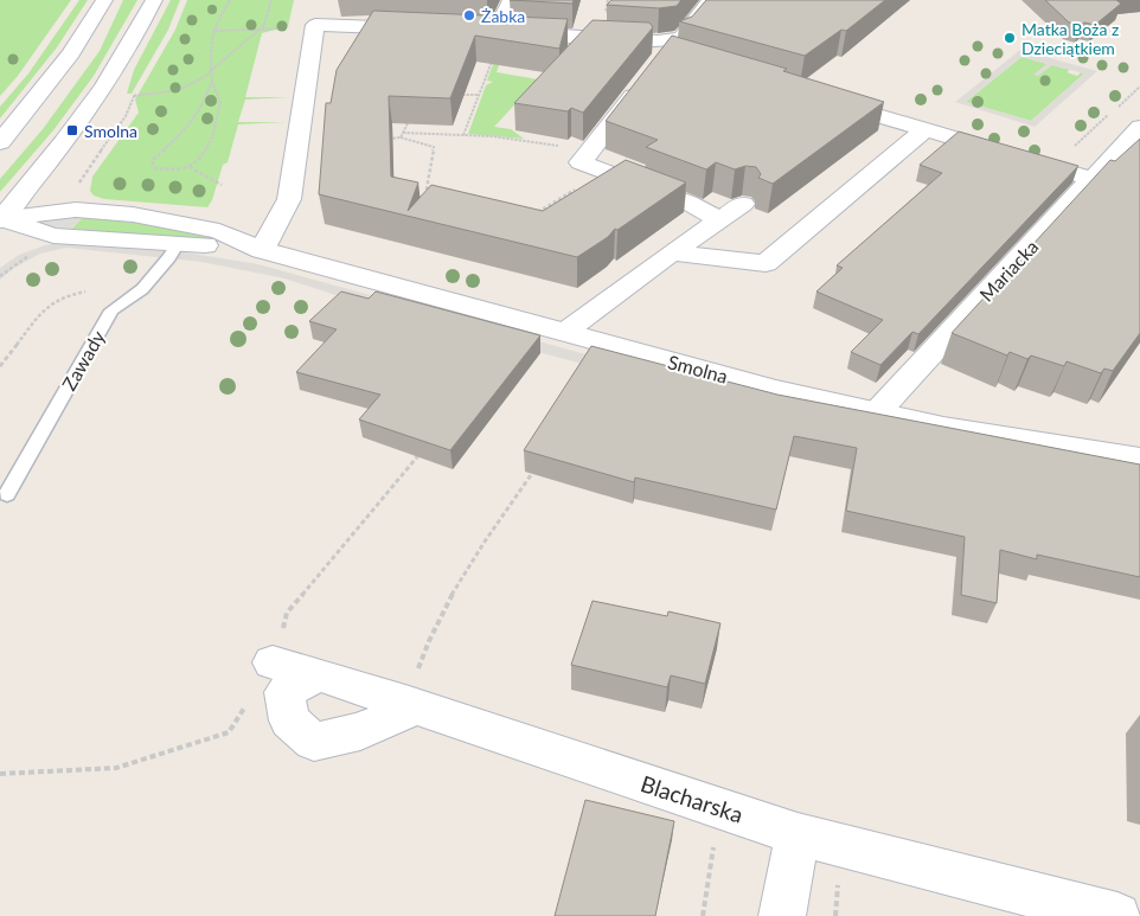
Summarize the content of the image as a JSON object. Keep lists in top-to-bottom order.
{
  "streets": {
    "street": ["Mariacka", "Smolna", "Blacharska"],
    "lane": ["Zawady"]
  },
  "crossings": [
    ["Mariacka", "Smolna"],
    ["Zawady", "Smolna"]
  ],
  "places": {
    "other": ["Żabka", "Matka Boża z Dzieciątkiem"],
    "transit": ["Smolna"]
  }
}
